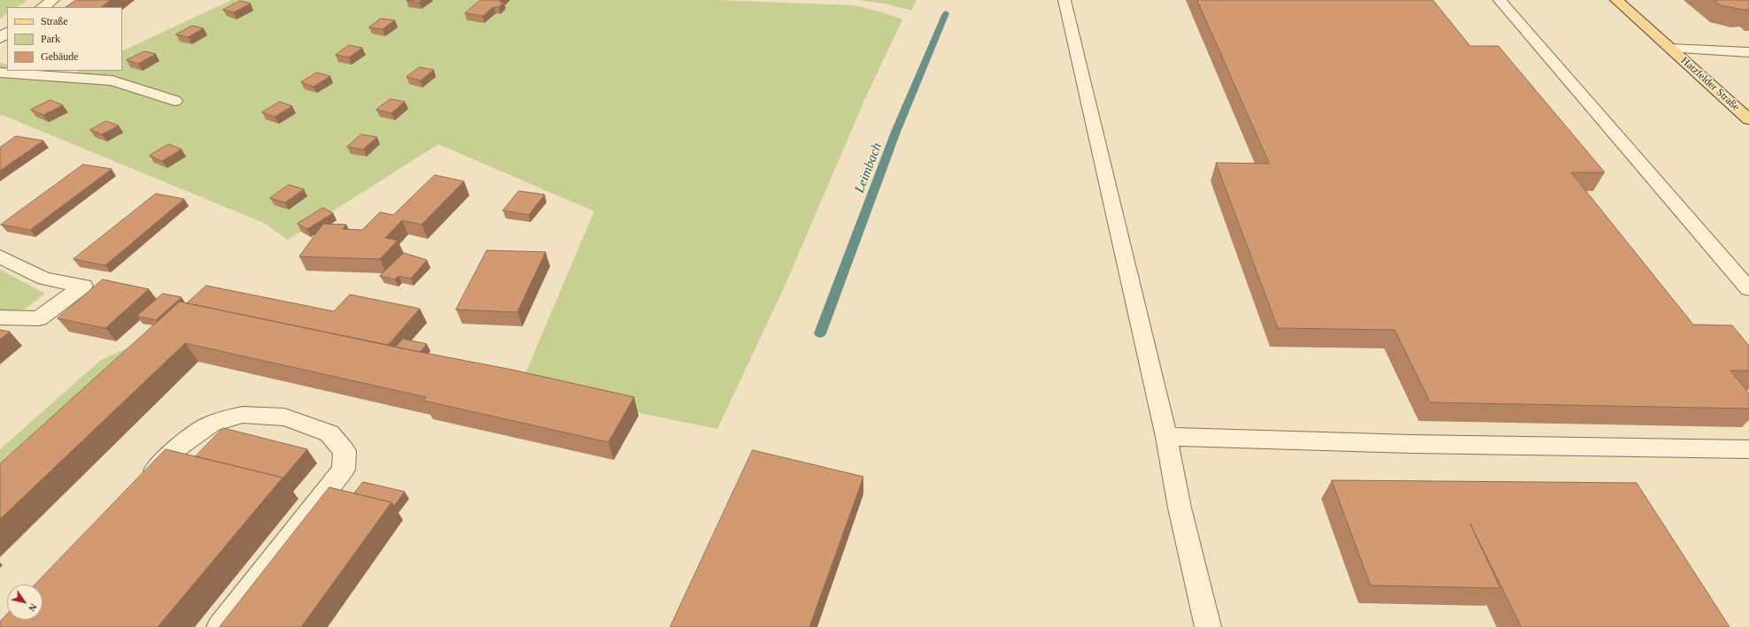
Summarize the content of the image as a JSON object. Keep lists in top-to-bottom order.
{
  "streets": {
    "main road": ["Hatzfelder Straße"]
  },
  "water": ["Leimbach"],
  "legend": ["Straße", "Park", "Gebäude"],
  "north": "bottom right"
}
